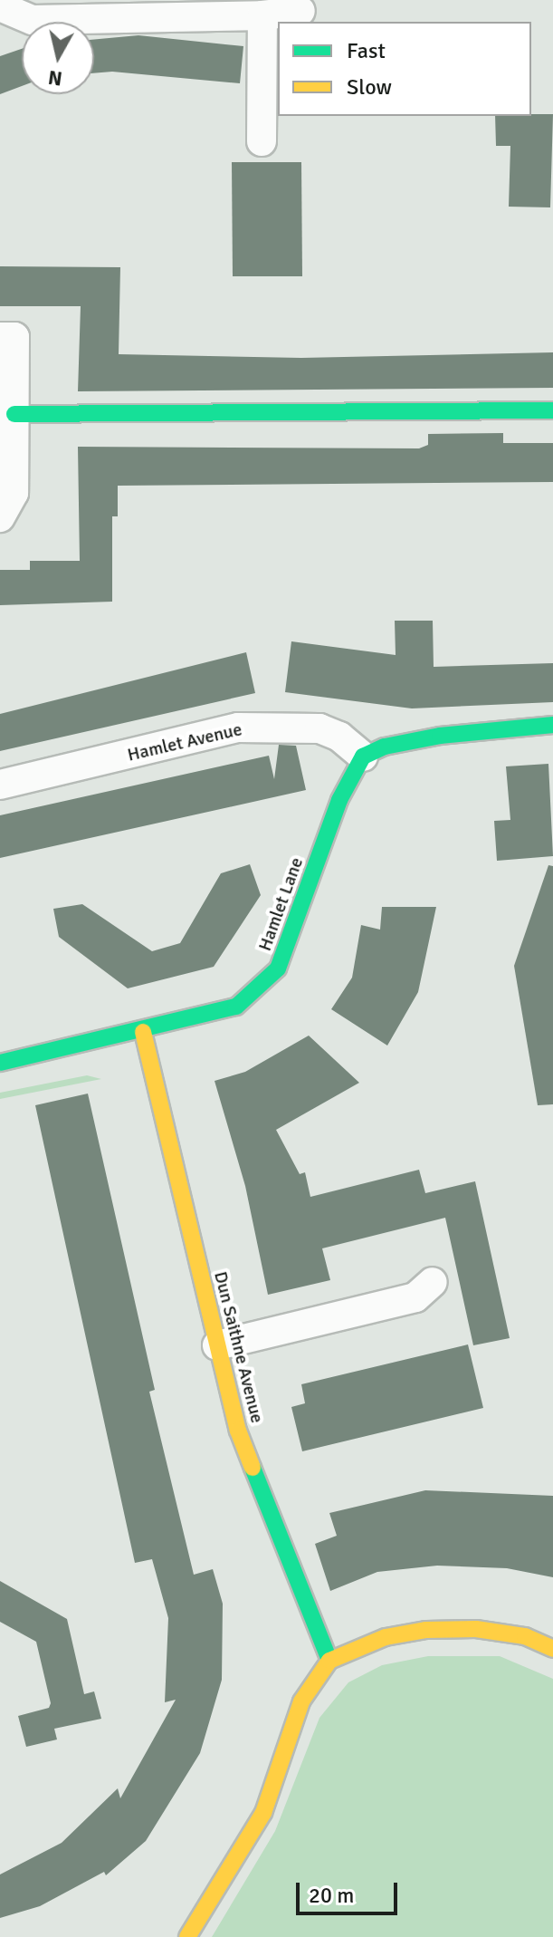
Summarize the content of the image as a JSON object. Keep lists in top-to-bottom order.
{
  "streets": {
    "street": ["Hamlet Avenue", "Hamlet Lane", "Dun Saithne Avenue"]
  },
  "crossings": [
    ["Hamlet Avenue", "Hamlet Lane"],
    ["Hamlet Lane", "Dun Saithne Avenue"]
  ],
  "legend": ["Fast", "Slow"],
  "scale_bar": "20 m",
  "north": "bottom"
}
